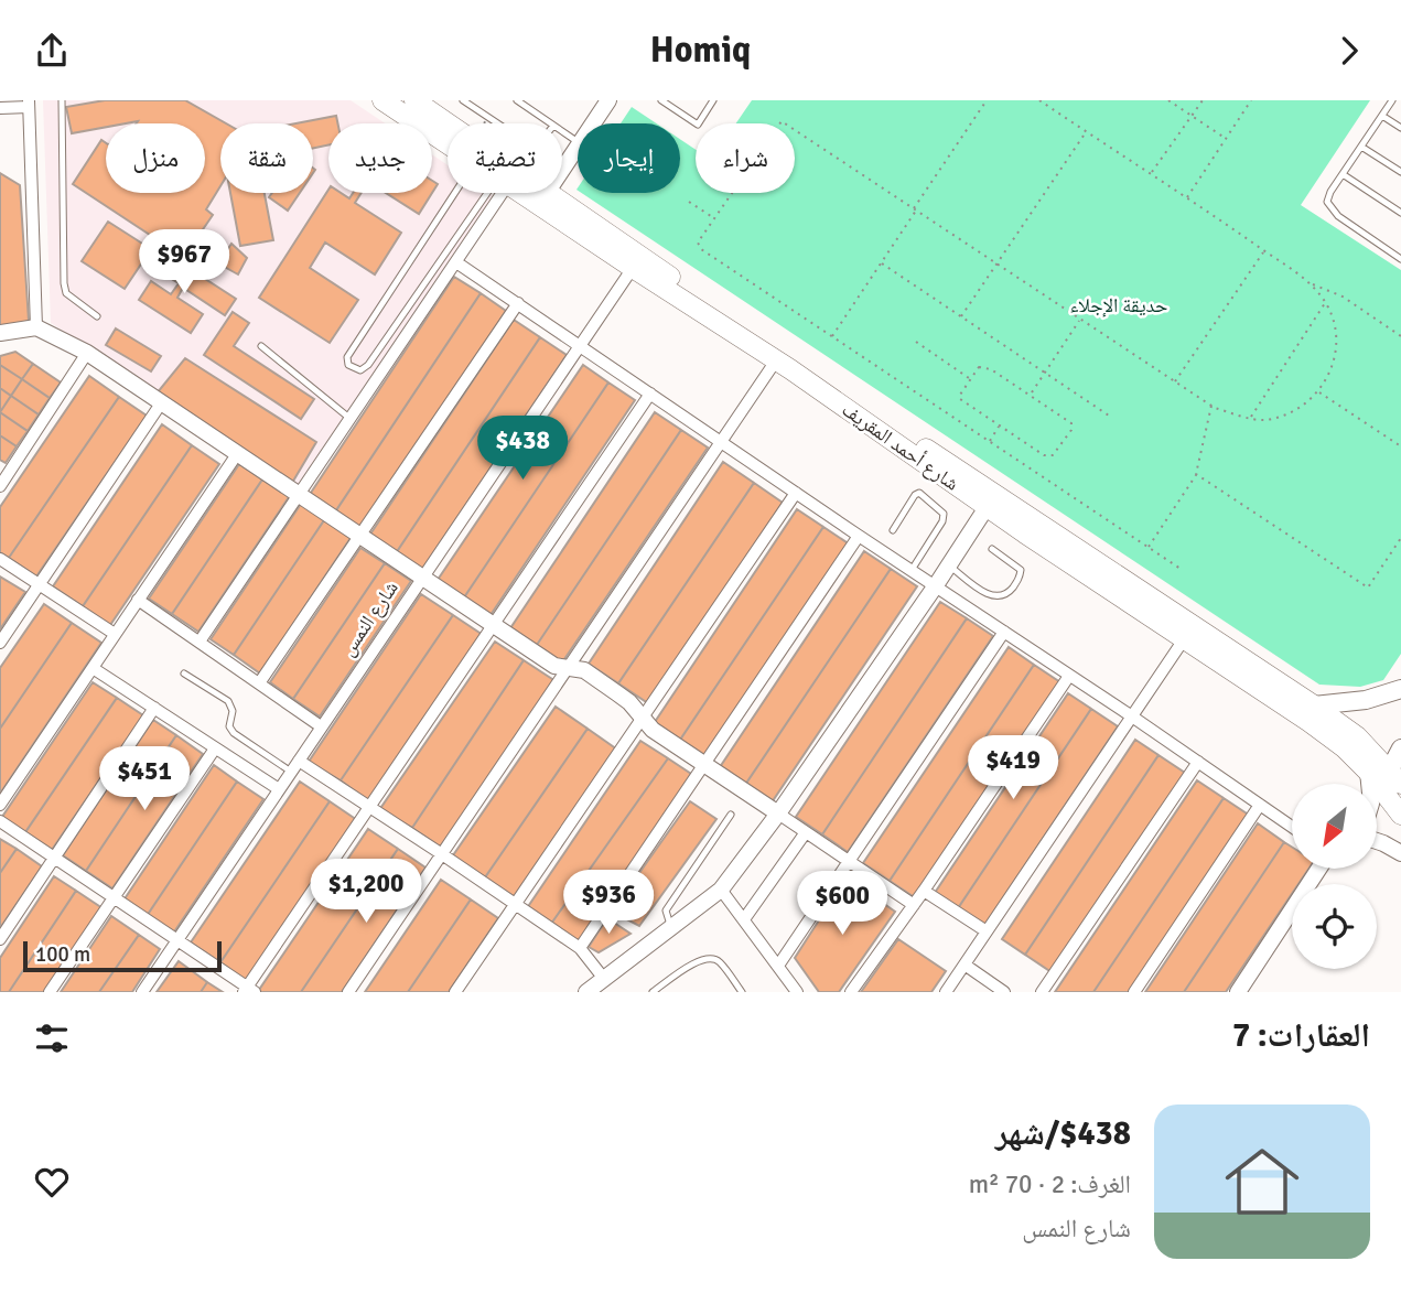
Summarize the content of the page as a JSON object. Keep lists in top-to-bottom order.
{
  "streets": {
    "highway": ["شارع أحمد المقريف"],
    "street": ["شارع النمس"]
  },
  "crossings": [
    ["شارع أحمد المقريف", "شارع النمس"]
  ],
  "parks": ["حديقة الإجلاء"],
  "scale_bar": "100 m",
  "north": "bottom left",
  "page": {
    "header": "Homiq",
    "chip": [
      "شراء",
      "إيجار",
      "تصفية",
      "جديد",
      "شقة",
      "منزل"
    ],
    "price": [
      "$967",
      "$438",
      "$419",
      "$451",
      "$1,200",
      "$936",
      "$600"
    ],
    "scale": "100 m",
    "heading": "العقارات: 7",
    "list": [
      {
        "name": "$438/شهر",
        "note": "الغرف: 2 · 70 m² · شارع النمس"
      }
    ]
  }
}
